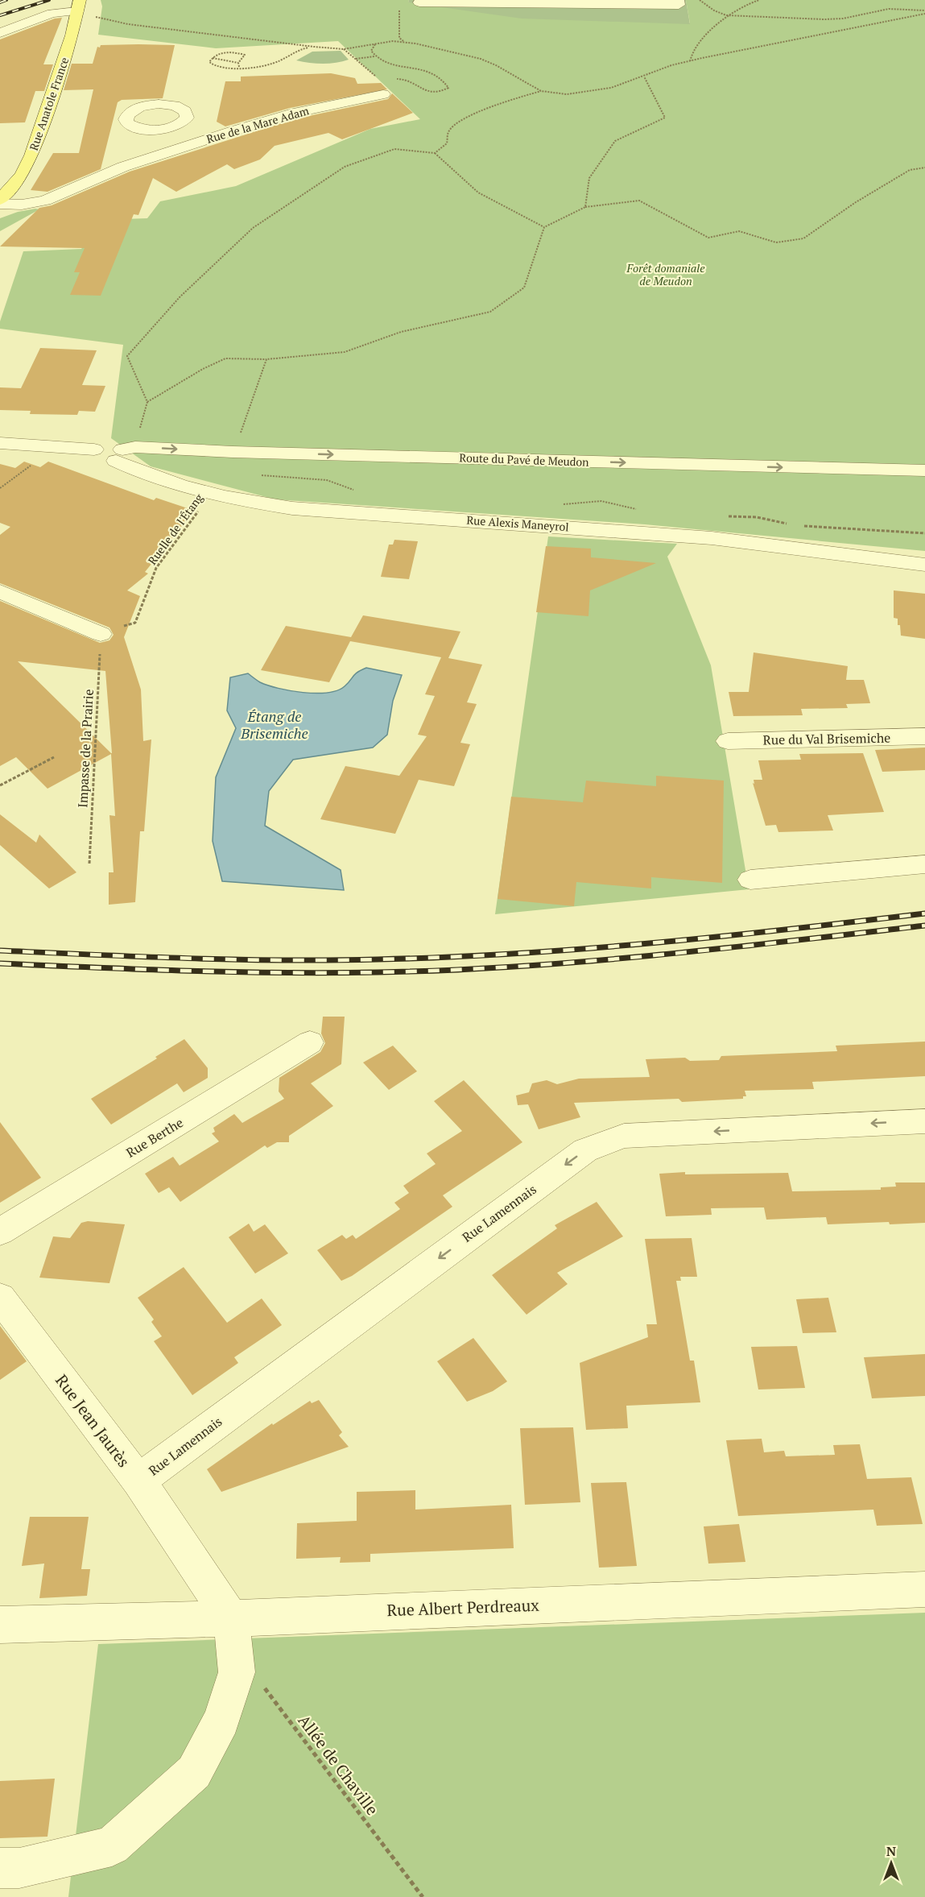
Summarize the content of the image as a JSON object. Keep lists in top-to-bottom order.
{
  "streets": {
    "main road": ["Rue Anatole France"],
    "street": [
      "Rue de la Mare Adam",
      "Route du Pavé de Meudon",
      "Rue Alexis Maneyrol",
      "Rue du Val Brisemiche",
      "Rue Berthe",
      "Rue Lamennais",
      "Rue Jean Jaurès",
      "Rue Albert Perdreaux"
    ],
    "path": ["Ruelle de l'Étang", "Impasse de la Prairie", "Allée de Chaville"]
  },
  "crossings": [
    ["Rue Anatole France", "Rue de la Mare Adam"],
    ["Route du Pavé de Meudon", "Rue Alexis Maneyrol"],
    ["Rue Alexis Maneyrol", "Ruelle de l'Étang"],
    ["Ruelle de l'Étang", "Impasse de la Prairie"],
    ["Rue Lamennais", "Rue Jean Jaurès"],
    ["Rue Jean Jaurès", "Rue Albert Perdreaux"],
    ["Rue Jean Jaurès", "Allée de Chaville"],
    ["Rue Albert Perdreaux", "Allée de Chaville"]
  ],
  "one_way": ["Route du Pavé de Meudon", "Rue Lamennais"],
  "water": ["Étang de Brisemiche"],
  "parks": ["Forêt domaniale de Meudon"],
  "north": "top"
}
